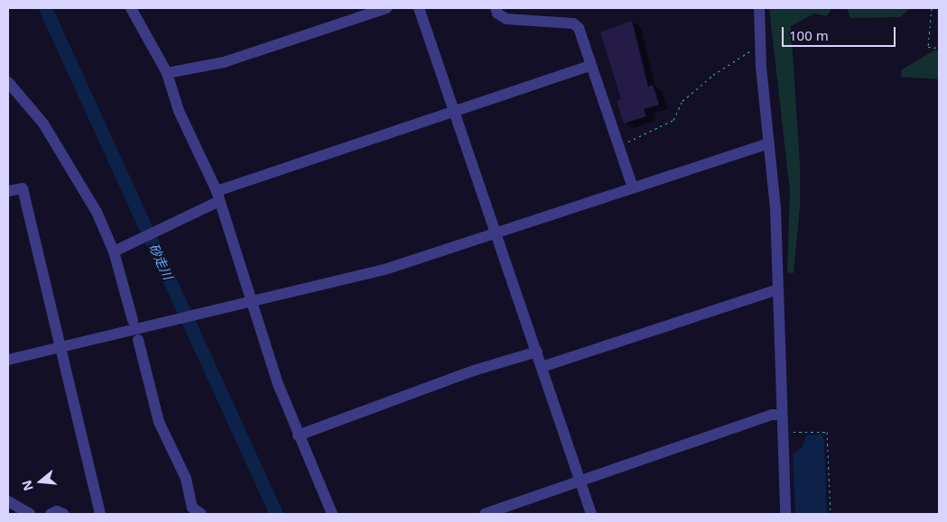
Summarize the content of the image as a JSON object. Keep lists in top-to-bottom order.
{
  "water": ["砂走川"],
  "scale_bar": "100 m",
  "north": "left"
}
